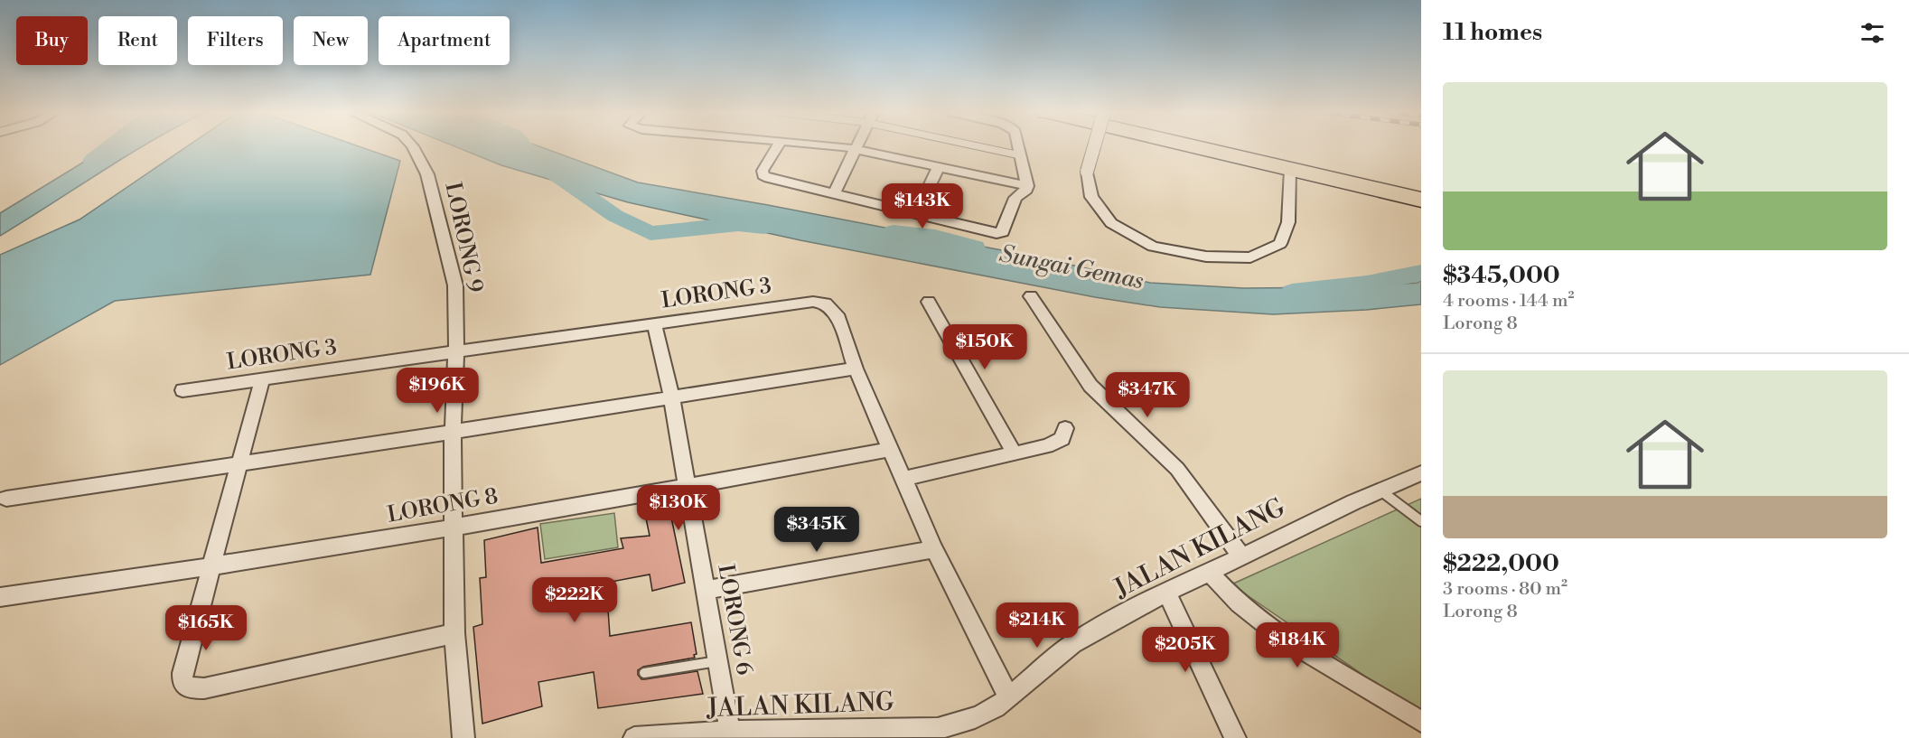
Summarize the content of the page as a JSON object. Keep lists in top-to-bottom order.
{
  "streets": {
    "street": [
      "LORONG 9",
      "LORONG 3",
      "LORONG 8",
      "JALAN KILANG",
      "LORONG 6"
    ]
  },
  "crossings": [
    ["LORONG 9", "LORONG 3"],
    ["LORONG 9", "LORONG 8"],
    ["LORONG 3", "LORONG 8"],
    ["LORONG 3", "JALAN KILANG"],
    ["LORONG 3", "LORONG 6"],
    ["LORONG 8", "LORONG 6"],
    ["JALAN KILANG", "LORONG 6"]
  ],
  "water": ["Sungai Gemas"],
  "page": {
    "heading": "11 homes",
    "chip": [
      "Buy",
      "Rent",
      "Filters",
      "New",
      "Apartment"
    ],
    "list": [
      {
        "name": "$345,000",
        "note": "4 rooms · 144 m² · Lorong 8"
      },
      {
        "name": "$222,000",
        "note": "3 rooms · 80 m² · Lorong 8"
      }
    ],
    "price": [
      "$143K",
      "$150K",
      "$196K",
      "$347K",
      "$130K",
      "$345K",
      "$222K",
      "$214K",
      "$165K",
      "$184K",
      "$205K"
    ]
  }
}
